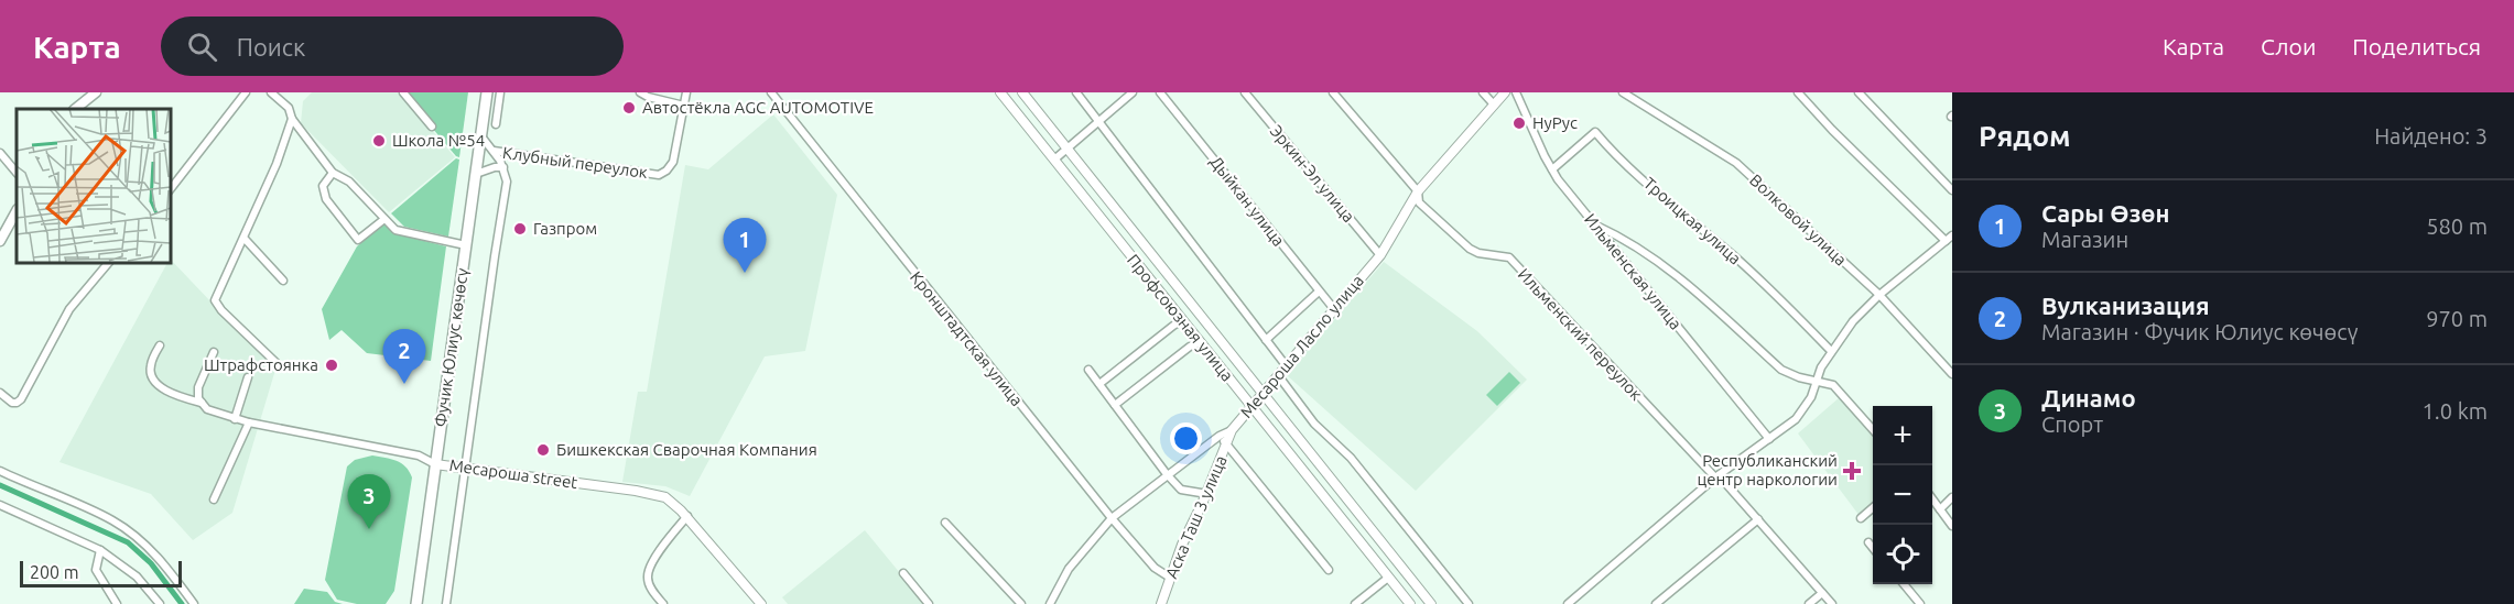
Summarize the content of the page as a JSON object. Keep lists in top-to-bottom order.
{
  "streets": {
    "main road": ["Фучик Юлиус көчөсү"],
    "street": [
      "Клубный переулок",
      "Эркин-Эл улица",
      "Дыйкан улица",
      "Волковой улица",
      "Троицкая улица",
      "Ильменская улица",
      "Профсоюзная улица",
      "Ильменский переулок",
      "Кронштадтская улица",
      "Месароша Ласло улица",
      "Месароша street",
      "Аска Таш 3 улица"
    ]
  },
  "crossings": [
    ["Эркин-Эл улица", "Месароша Ласло улица"],
    ["Дыйкан улица", "Месароша Ласло улица"],
    ["Троицкая улица", "Ильменская улица"],
    ["Профсоюзная улица", "Месароша Ласло улица"],
    ["Ильменский переулок", "Месароша Ласло улица"],
    ["Кронштадтская улица", "Месароша Ласло улица"],
    ["Кронштадтская улица", "Аска Таш 3 улица"],
    ["Месароша Ласло улица", "Аска Таш 3 улица"],
    ["Фучик Юлиус көчөсү", "Месароша street"]
  ],
  "places": {
    "other": [
      "Автостёкла AGC AUTOMOTIVE",
      "НуРус",
      "Школа №54",
      "Газпром",
      "Штрафстоянка",
      "Бишкекская Сварочная Компания"
    ],
    "health": ["Республиканский центр наркологии"]
  },
  "scale_bar": "200 m",
  "page": {
    "header": "Карта",
    "search": "Поиск",
    "nav": ["Карта", "Слои", "Поделиться"],
    "heading": ["Рядом", "Найдено: 3"],
    "list": [
      {
        "mark": "1",
        "name": "Сары Өзөн",
        "note": "Магазин",
        "value": "580 m"
      },
      {
        "mark": "2",
        "name": "Вулканизация",
        "note": "Магазин · Фучик Юлиус көчөсү",
        "value": "970 m"
      },
      {
        "mark": "3",
        "name": "Динамо",
        "note": "Спорт",
        "value": "1.0 km"
      }
    ],
    "pins": ["1", "2", "3"],
    "map_buttons": ["+", "−"],
    "scale": "200 m"
  }
}
